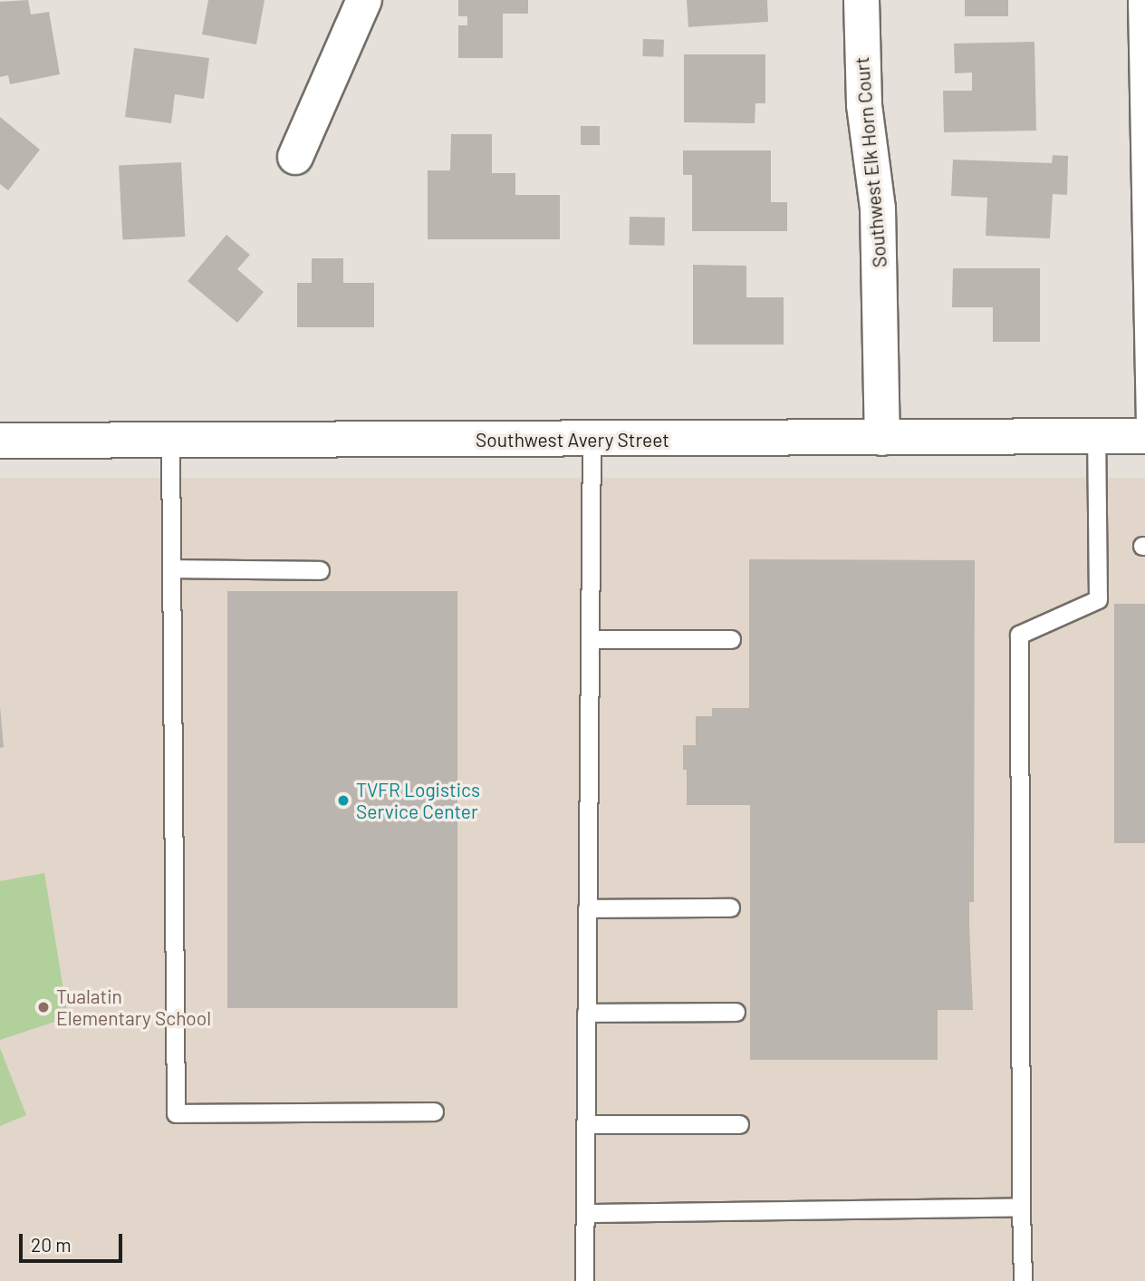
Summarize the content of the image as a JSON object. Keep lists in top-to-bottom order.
{
  "streets": {
    "main road": ["Southwest Elk Horn Court", "Southwest Avery Street"]
  },
  "crossings": [
    ["Southwest Elk Horn Court", "Southwest Avery Street"]
  ],
  "places": ["TVFR Logistics Service Center", "Tualatin Elementary School"],
  "scale_bar": "20 m"
}
